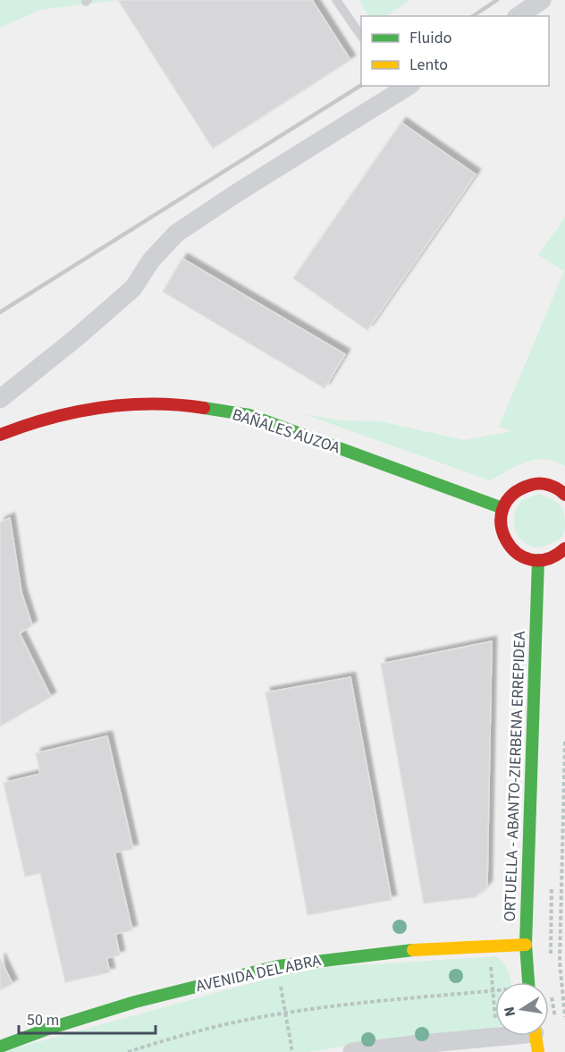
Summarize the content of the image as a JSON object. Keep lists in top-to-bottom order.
{
  "streets": {
    "street": ["BAÑALES AUZOA", "ORTUELLA - ABANTO-ZIERBENA ERREPIDEA", "AVENIDA DEL ABRA"]
  },
  "crossings": [
    ["ORTUELLA - ABANTO-ZIERBENA ERREPIDEA", "AVENIDA DEL ABRA"]
  ],
  "legend": ["Fluido", "Lento"],
  "scale_bar": "50 m",
  "north": "left"
}
